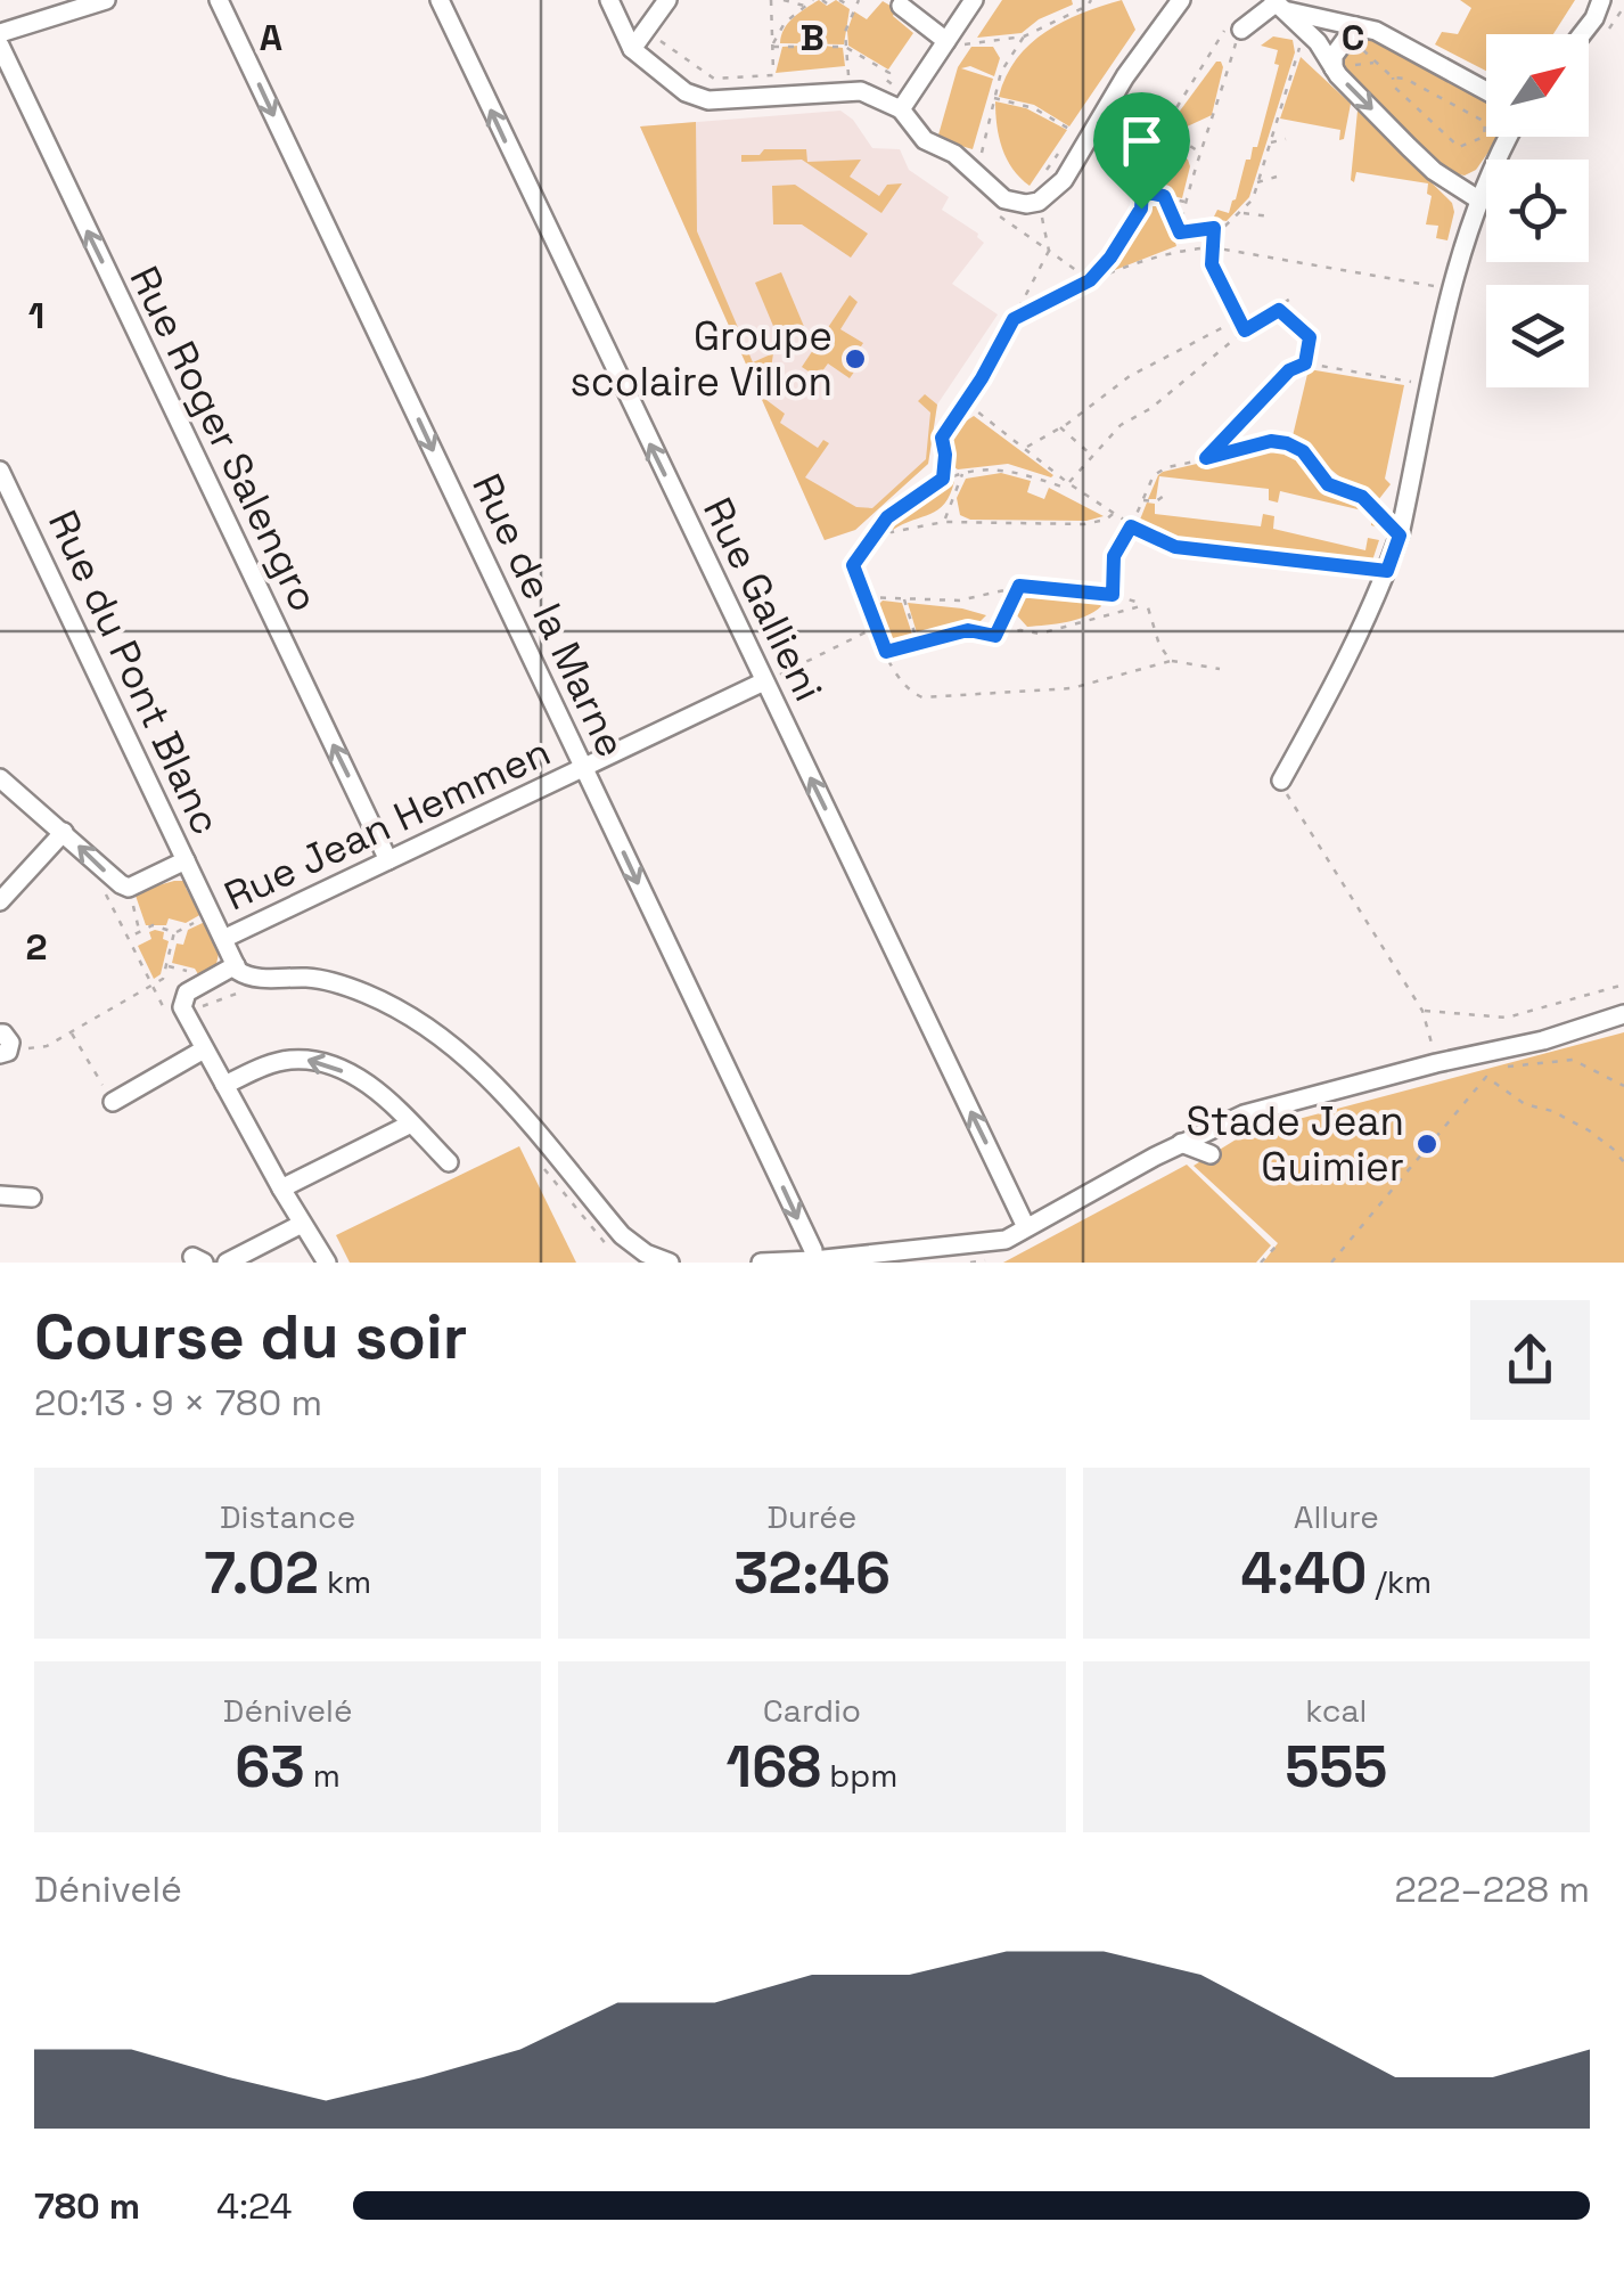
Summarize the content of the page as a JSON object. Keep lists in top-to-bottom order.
{
  "streets": {
    "street": [
      "Rue Roger Salengro",
      "Rue Gallieni",
      "Rue de la Marne",
      "Rue du Pont Blanc",
      "Rue Jean Hemmen"
    ]
  },
  "crossings": [
    ["Rue Roger Salengro", "Rue Jean Hemmen"],
    ["Rue Gallieni", "Rue Jean Hemmen"],
    ["Rue de la Marne", "Rue Jean Hemmen"],
    ["Rue du Pont Blanc", "Rue Jean Hemmen"]
  ],
  "one_way": ["Rue Roger Salengro", "Rue Gallieni", "Rue de la Marne"],
  "places": ["Groupe scolaire Villon", "Stade Jean Guimier"],
  "north": "top right",
  "page": {
    "heading": ["Course du soir", "20:13 · 9 × 780 m"],
    "stats": [
      ["Distance", "7.02 km"],
      ["Durée", "32:46"],
      ["Allure", "4:40 /km"],
      ["Dénivelé", "63 m"],
      ["Cardio", "168 bpm"],
      ["kcal", "555"]
    ],
    "chart": ["Dénivelé", "222–228 m"],
    "list": [
      {
        "name": "780 m",
        "note": "4:24"
      }
    ]
  },
  "grid": {
    "columns": ["A", "B", "C"],
    "rows": ["1", "2"]
  }
}
